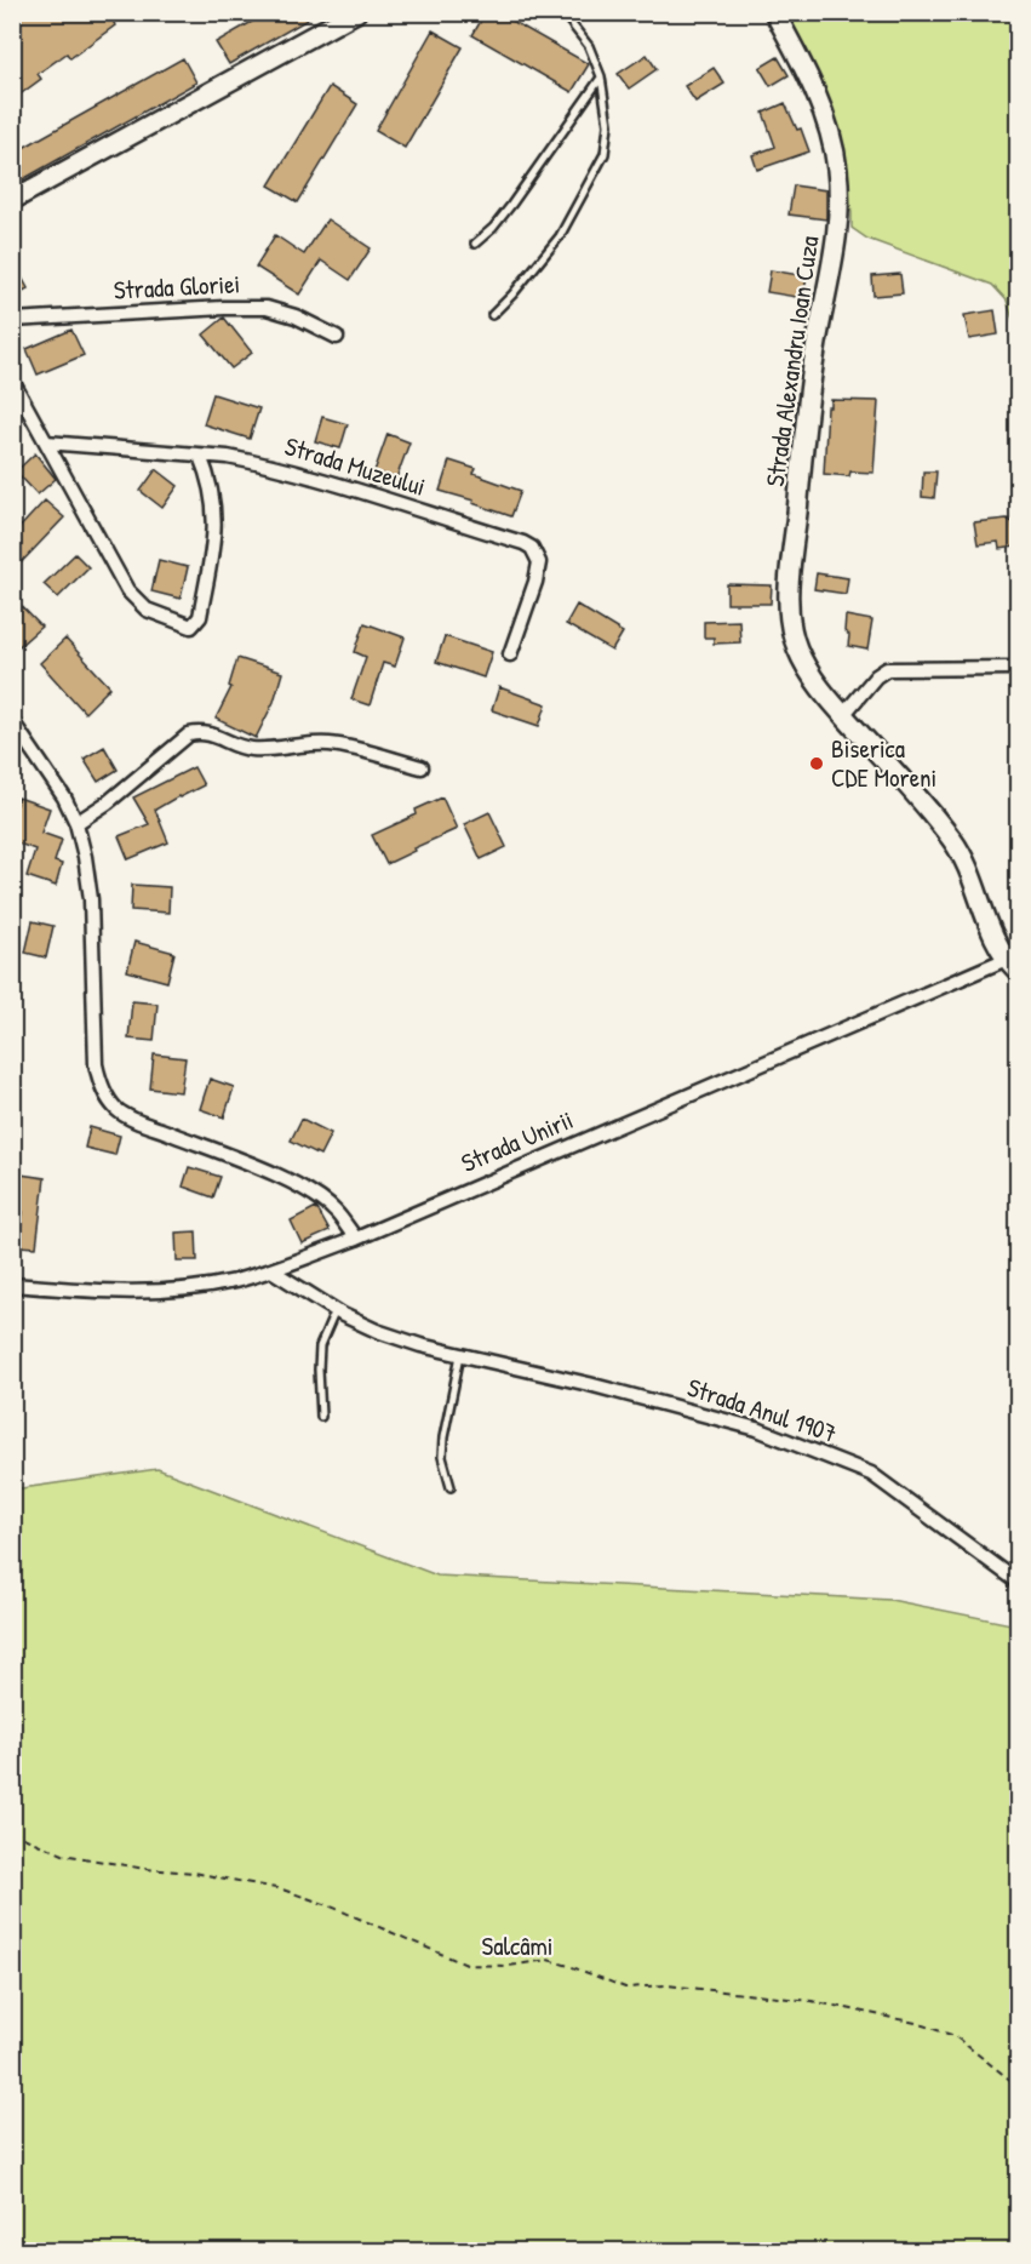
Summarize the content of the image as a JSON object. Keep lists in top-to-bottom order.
{
  "streets": {
    "main road": ["Strada Alexandru Ioan Cuza"],
    "street": [
      "Strada Gloriei",
      "Strada Muzeului",
      "Strada Unirii",
      "Strada Anul 1907"
    ],
    "path": ["Salcâmi"]
  },
  "crossings": [
    ["Strada Alexandru Ioan Cuza", "Strada Unirii"],
    ["Strada Unirii", "Strada Anul 1907"]
  ],
  "places": ["Biserica CDE Moreni"]
}
